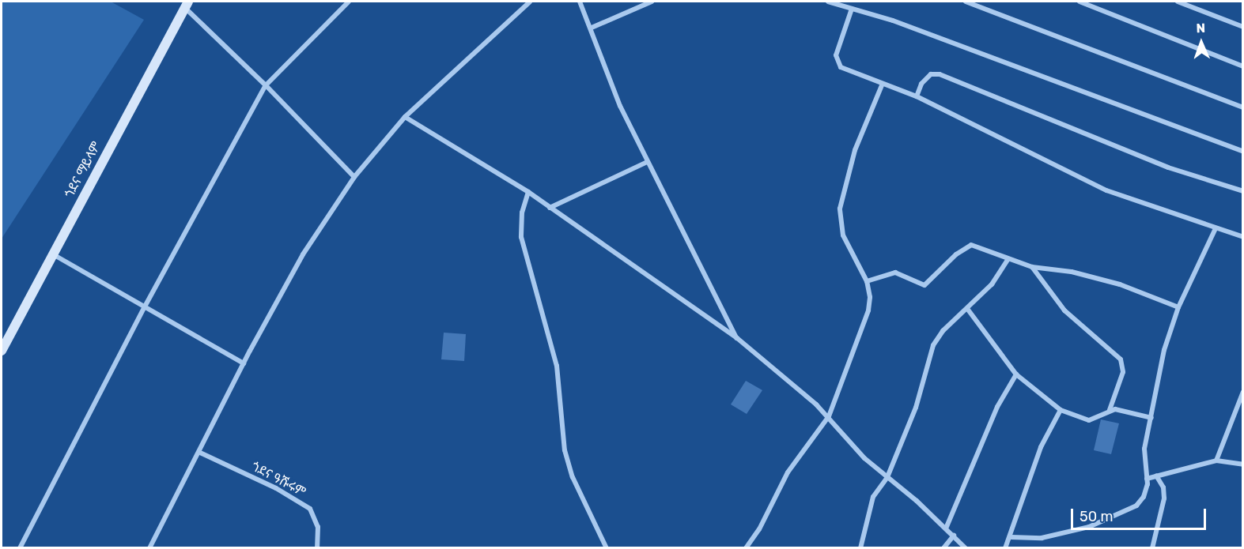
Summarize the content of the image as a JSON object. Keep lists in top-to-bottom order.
{
  "streets": {
    "street": ["ጎደና ማይላም", "ጎደና ዓሹሩም"]
  },
  "scale_bar": "50 m",
  "north": "top"
}
